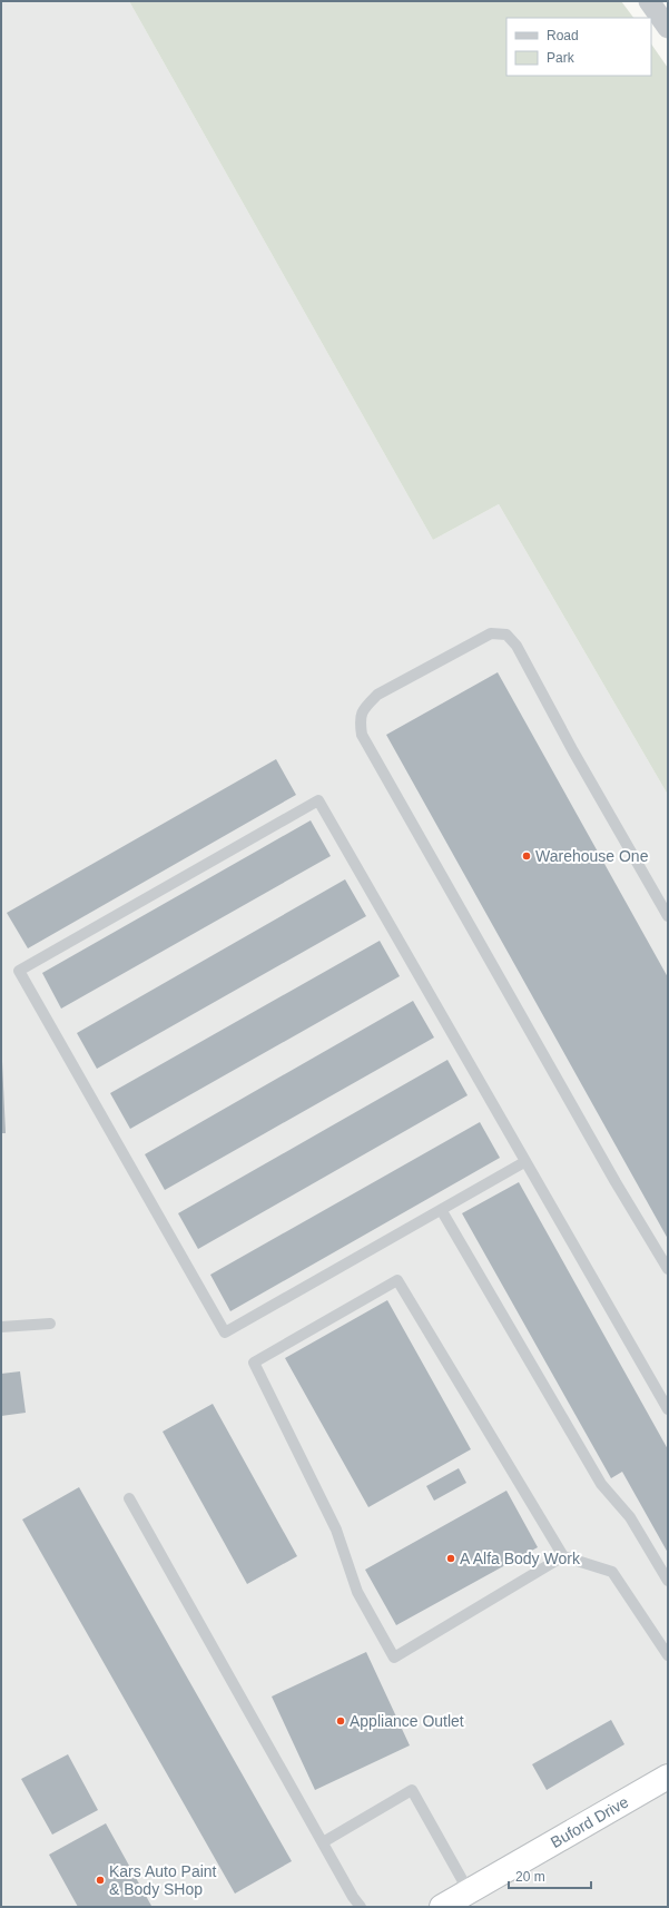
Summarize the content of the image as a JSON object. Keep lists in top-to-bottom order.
{
  "streets": {
    "highway": ["Buford Drive"]
  },
  "places": [
    "Warehouse One",
    "A Alfa Body Work",
    "Appliance Outlet",
    "Kars Auto Paint & Body SHop"
  ],
  "legend": ["Road", "Park"],
  "scale_bar": "20 m"
}
